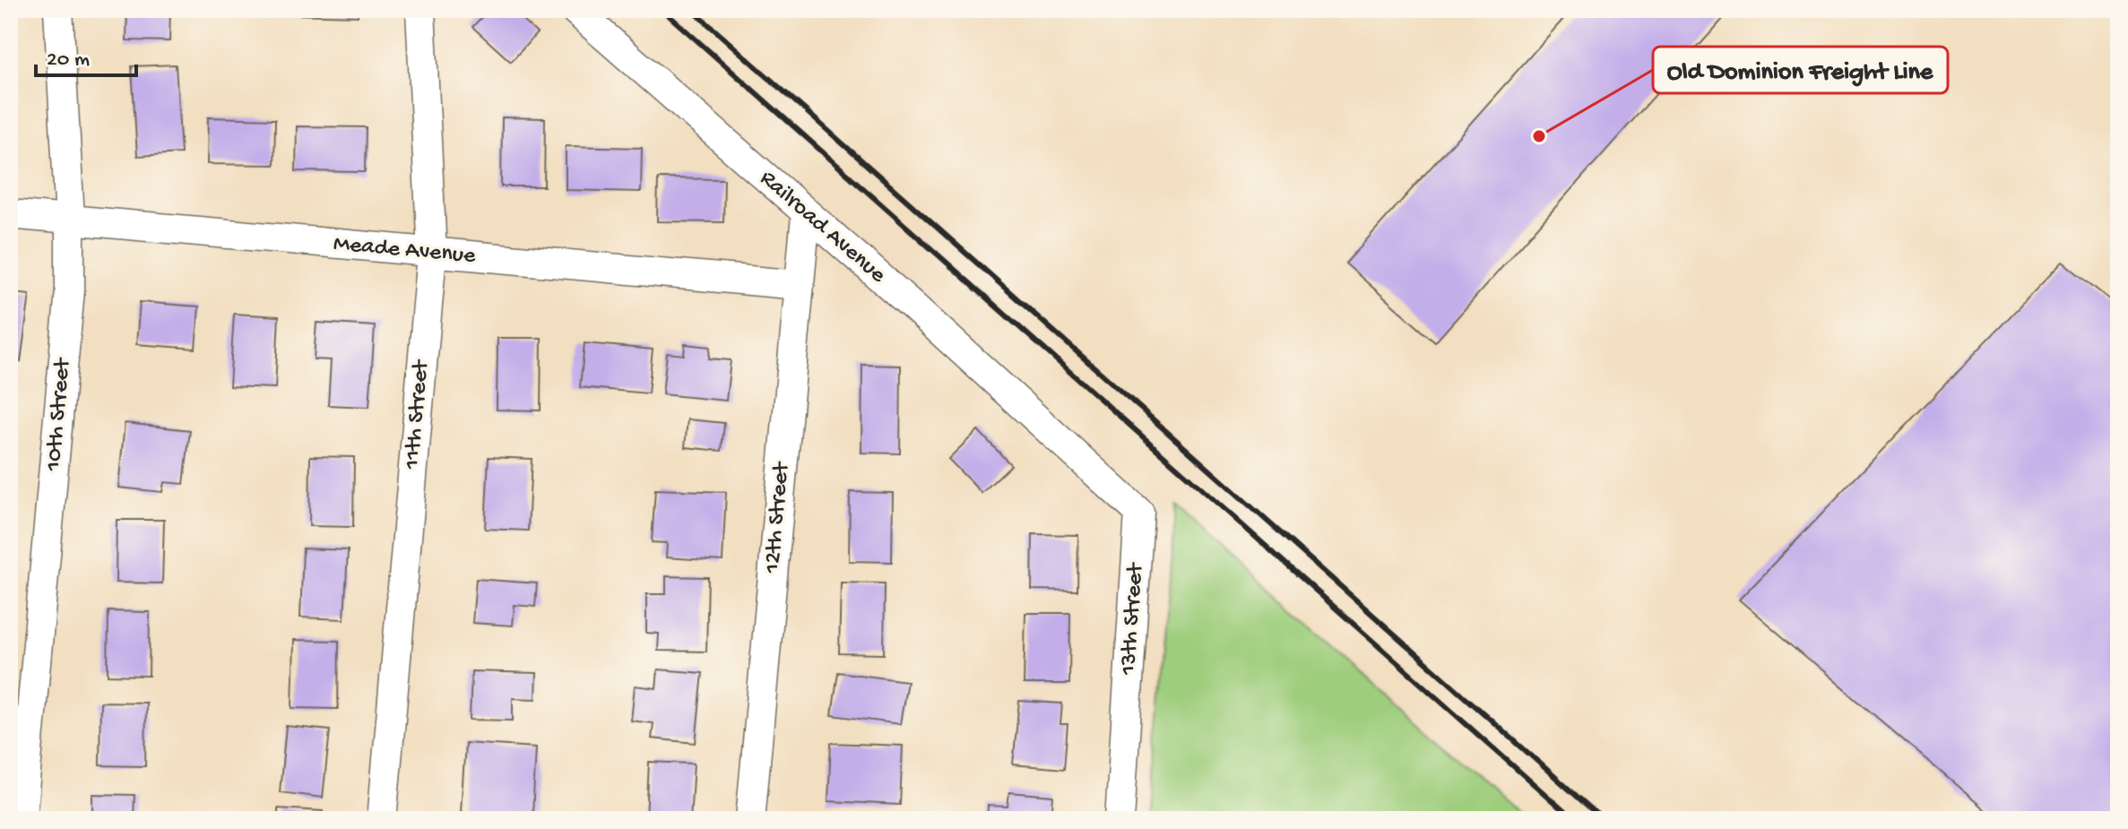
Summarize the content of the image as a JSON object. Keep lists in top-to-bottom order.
{
  "streets": {
    "street": [
      "Railroad Avenue",
      "Meade Avenue",
      "10th Street",
      "11th Street",
      "12th Street",
      "13th Street"
    ]
  },
  "crossings": [
    ["Railroad Avenue", "12th Street"],
    ["Railroad Avenue", "13th Street"],
    ["Meade Avenue", "10th Street"],
    ["Meade Avenue", "11th Street"],
    ["Meade Avenue", "12th Street"]
  ],
  "places": ["Old Dominion Freight Line"],
  "scale_bar": "20 m"
}
